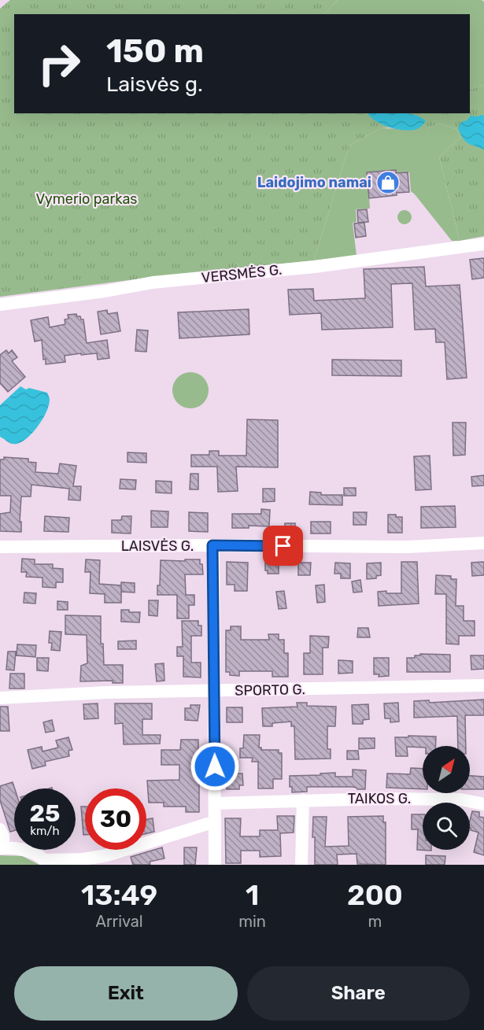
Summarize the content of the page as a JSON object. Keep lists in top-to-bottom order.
{
  "streets": {
    "street": [
      "VERSMĖS G.",
      "LAISVĖS G.",
      "SPORTO G.",
      "TAIKOS G."
    ]
  },
  "parks": ["Vymerio parkas"],
  "places": {
    "shop": ["Laidojimo namai"]
  },
  "north": "top right",
  "page": {
    "turn": ["150 m", "Laisvės g."],
    "speed": "25 km/h",
    "limit": "30",
    "eta": [
      "13:49",
      "Arrival",
      "1",
      "min",
      "200",
      "m"
    ],
    "buttons": ["Exit", "Share"]
  }
}
